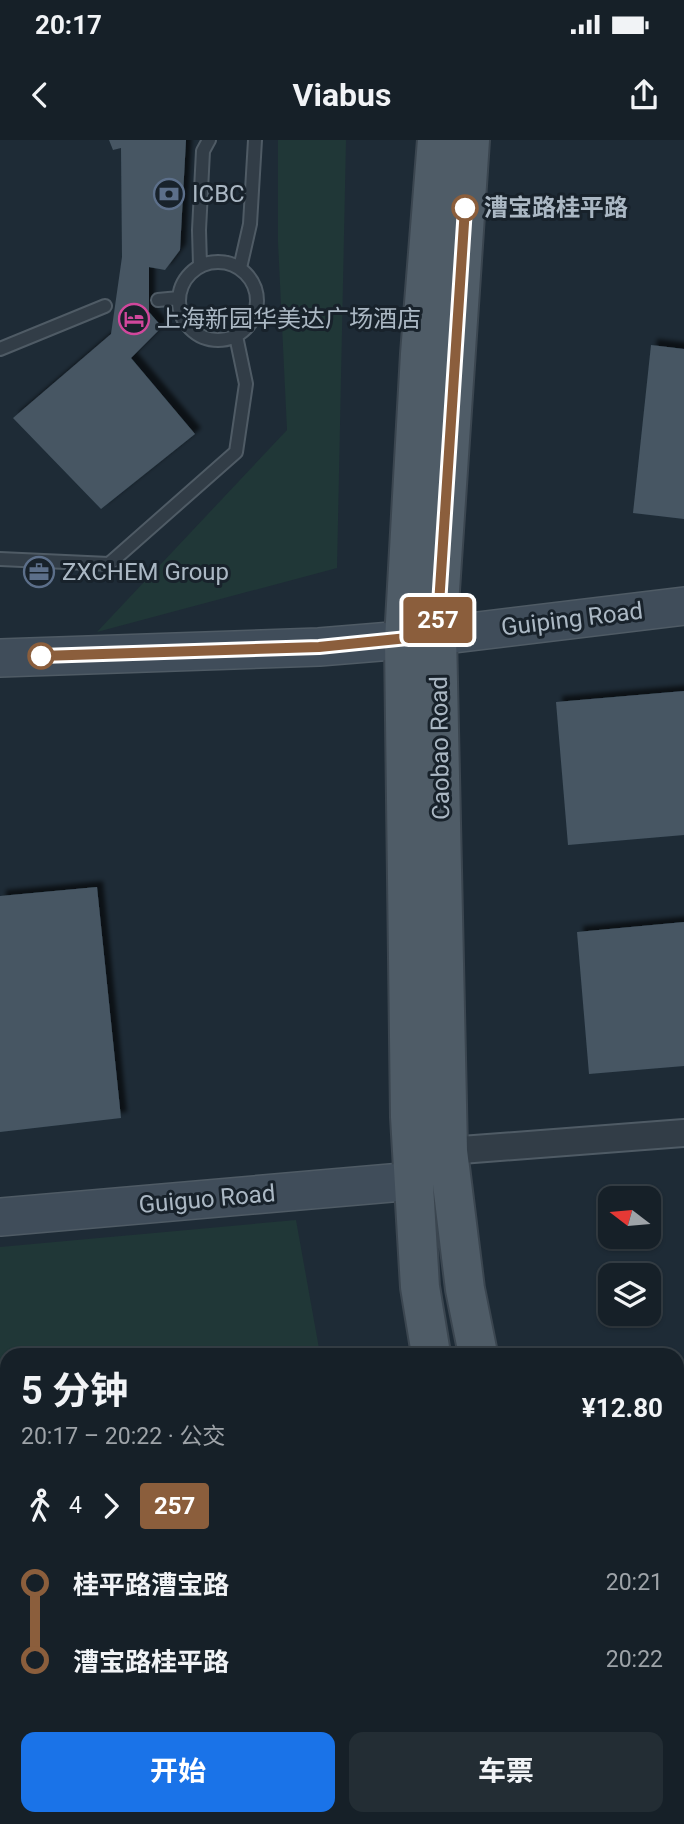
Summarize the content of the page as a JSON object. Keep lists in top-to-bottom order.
{
  "streets": {
    "main road": ["Caobao Road"],
    "street": ["Guiping Road", "Guiguo Road"]
  },
  "crossings": [
    ["Guiping Road", "Caobao Road"],
    ["Caobao Road", "Guiguo Road"]
  ],
  "places": {
    "bank": ["ICBC"],
    "other": ["漕宝路桂平路"],
    "hotel": ["上海新园华美达广场酒店"],
    "office": ["ZXCHEM Group"]
  },
  "lines": ["bus line 257"],
  "north": "left",
  "page": {
    "status": "20:17",
    "header": "Viabus",
    "on_map": "257",
    "heading": ["5 分钟", "20:17 – 20:22 · 公交", "¥12.80"],
    "legs": ["4", "257"],
    "list": [
      {
        "name": "桂平路漕宝路",
        "value": "20:21"
      },
      {
        "name": "漕宝路桂平路",
        "value": "20:22"
      }
    ],
    "buttons": ["开始", "车票"]
  }
}
